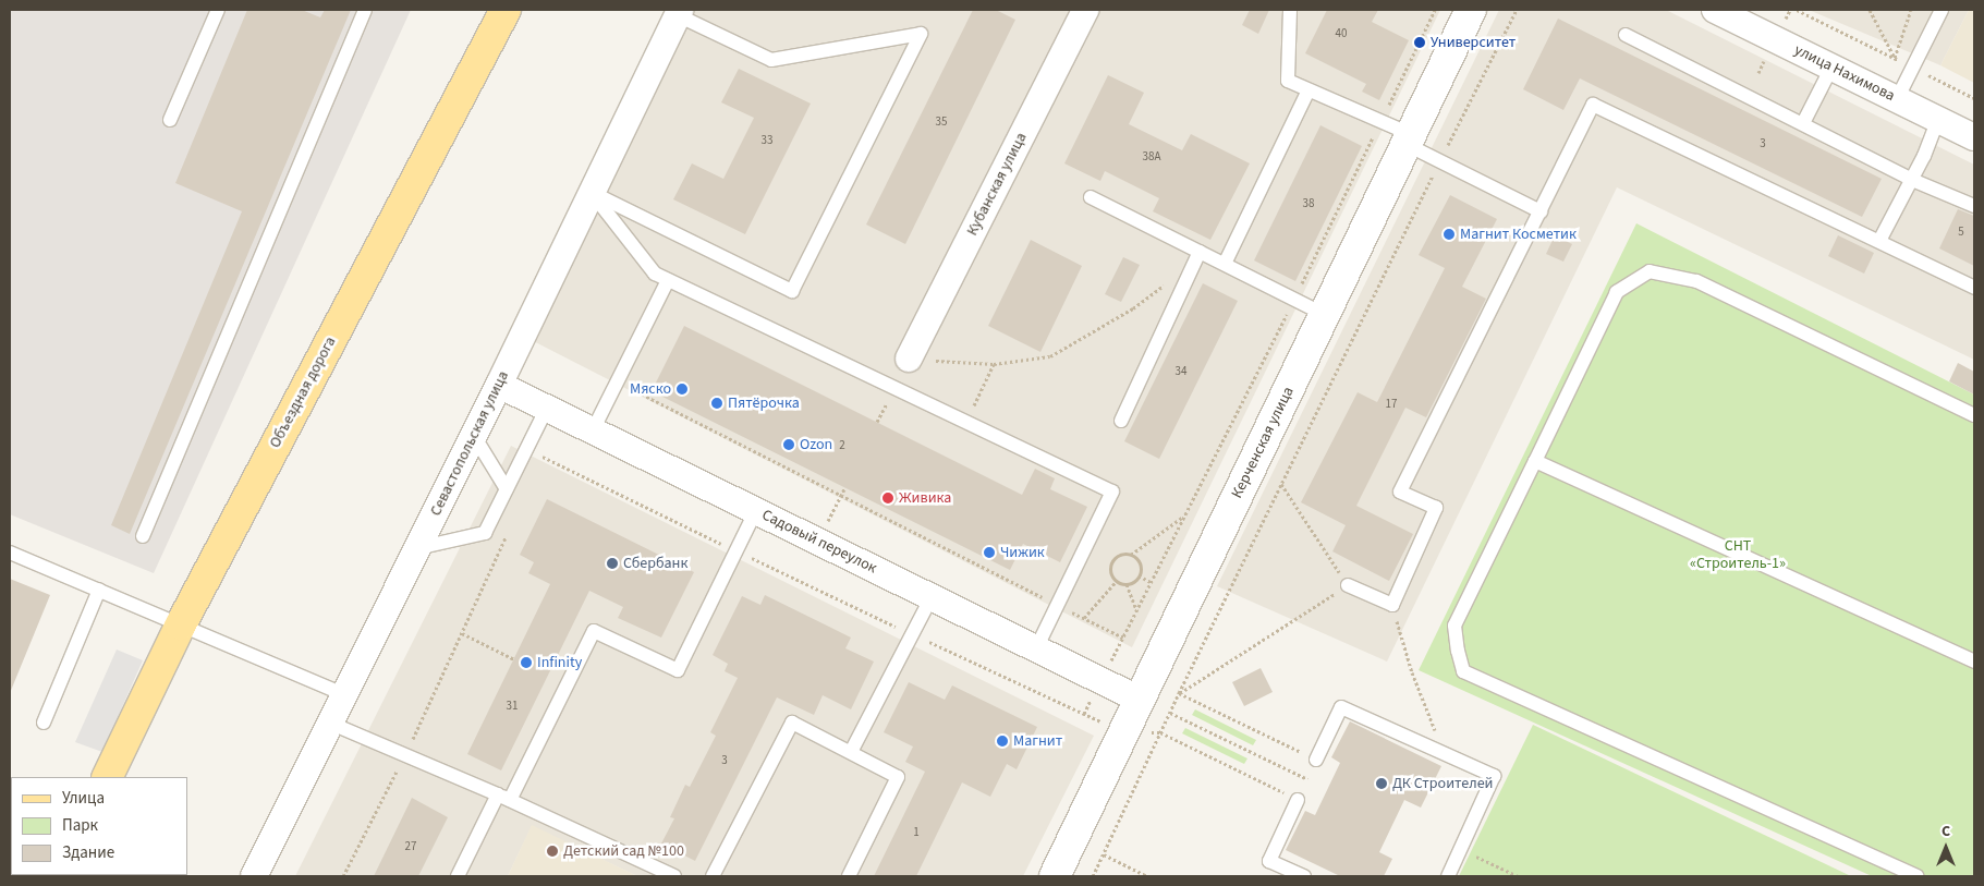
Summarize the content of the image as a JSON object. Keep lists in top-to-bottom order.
{
  "streets": {
    "main road": ["Объездная дорога"],
    "street": [
      "улица Нахимова",
      "Кубанская улица",
      "Керченская улица",
      "Севастопольская улица",
      "Садовый переулок"
    ]
  },
  "crossings": [
    ["Керченская улица", "Садовый переулок"],
    ["Севастопольская улица", "Садовый переулок"]
  ],
  "parks": ["СНТ «Строитель-1»"],
  "places": [
    "Университет",
    "Магнит Косметик",
    "Мяско",
    "Пятёрочка",
    "Ozon",
    "Живика",
    "Чижик",
    "Сбербанк",
    "Infinity",
    "Магнит",
    "ДК Строителей",
    "Детский сад №100"
  ],
  "house_numbers": [
    "40",
    "35",
    "33",
    "3",
    "38А",
    "38",
    "5",
    "34",
    "17",
    "2",
    "31",
    "3",
    "1",
    "27"
  ],
  "legend": ["Улица", "Парк", "Здание"],
  "north": "top"
}
